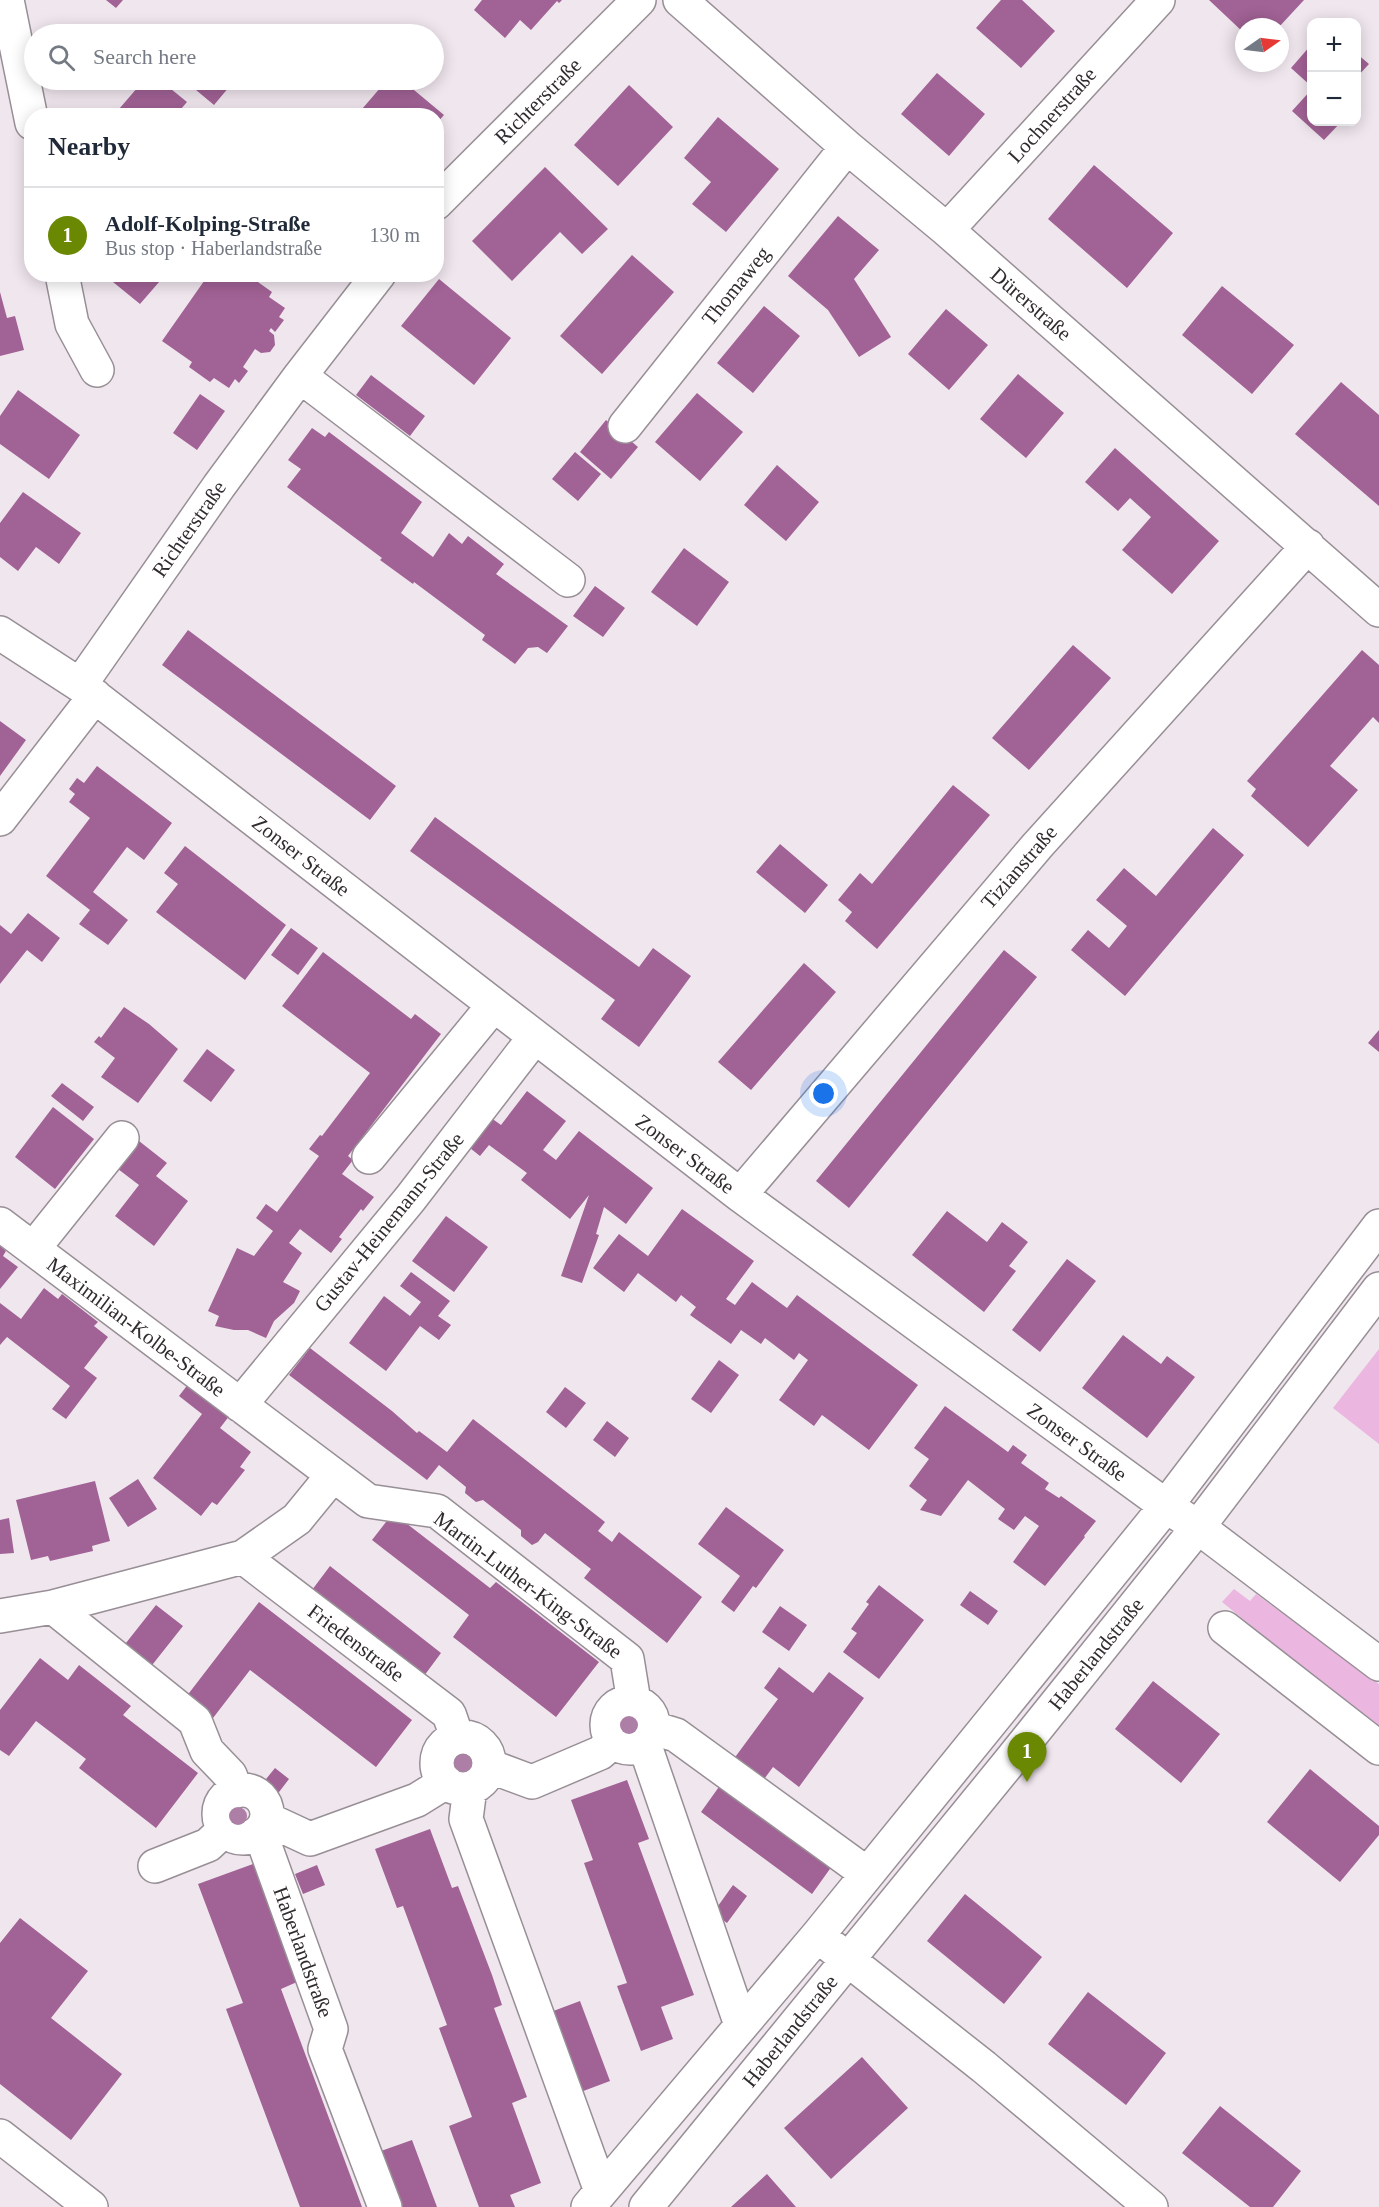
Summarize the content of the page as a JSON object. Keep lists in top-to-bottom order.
{
  "streets": {
    "street": [
      "Richterstraße",
      "Lochnerstraße",
      "Thomaweg",
      "Dürerstraße",
      "Zonser Straße",
      "Tizianstraße",
      "Gustav-Heinemann-Straße",
      "Maximilian-Kolbe-Straße",
      "Martin-Luther-King-Straße",
      "Friedenstraße",
      "Haberlandstraße"
    ]
  },
  "crossings": [
    ["Richterstraße", "Zonser Straße"],
    ["Lochnerstraße", "Dürerstraße"],
    ["Thomaweg", "Dürerstraße"],
    ["Dürerstraße", "Tizianstraße"],
    ["Zonser Straße", "Tizianstraße"],
    ["Zonser Straße", "Gustav-Heinemann-Straße"],
    ["Zonser Straße", "Haberlandstraße"],
    ["Gustav-Heinemann-Straße", "Maximilian-Kolbe-Straße"],
    ["Gustav-Heinemann-Straße", "Martin-Luther-King-Straße"],
    ["Maximilian-Kolbe-Straße", "Martin-Luther-King-Straße"],
    ["Martin-Luther-King-Straße", "Haberlandstraße"],
    ["Friedenstraße", "Haberlandstraße"]
  ],
  "north": "right",
  "page": {
    "map_buttons": ["+", "−"],
    "search": "Search here",
    "heading": "Nearby",
    "list": [
      {
        "mark": "1",
        "name": "Adolf-Kolping-Straße",
        "note": "Bus stop · Haberlandstraße",
        "value": "130 m"
      }
    ],
    "pins": "1"
  }
}
